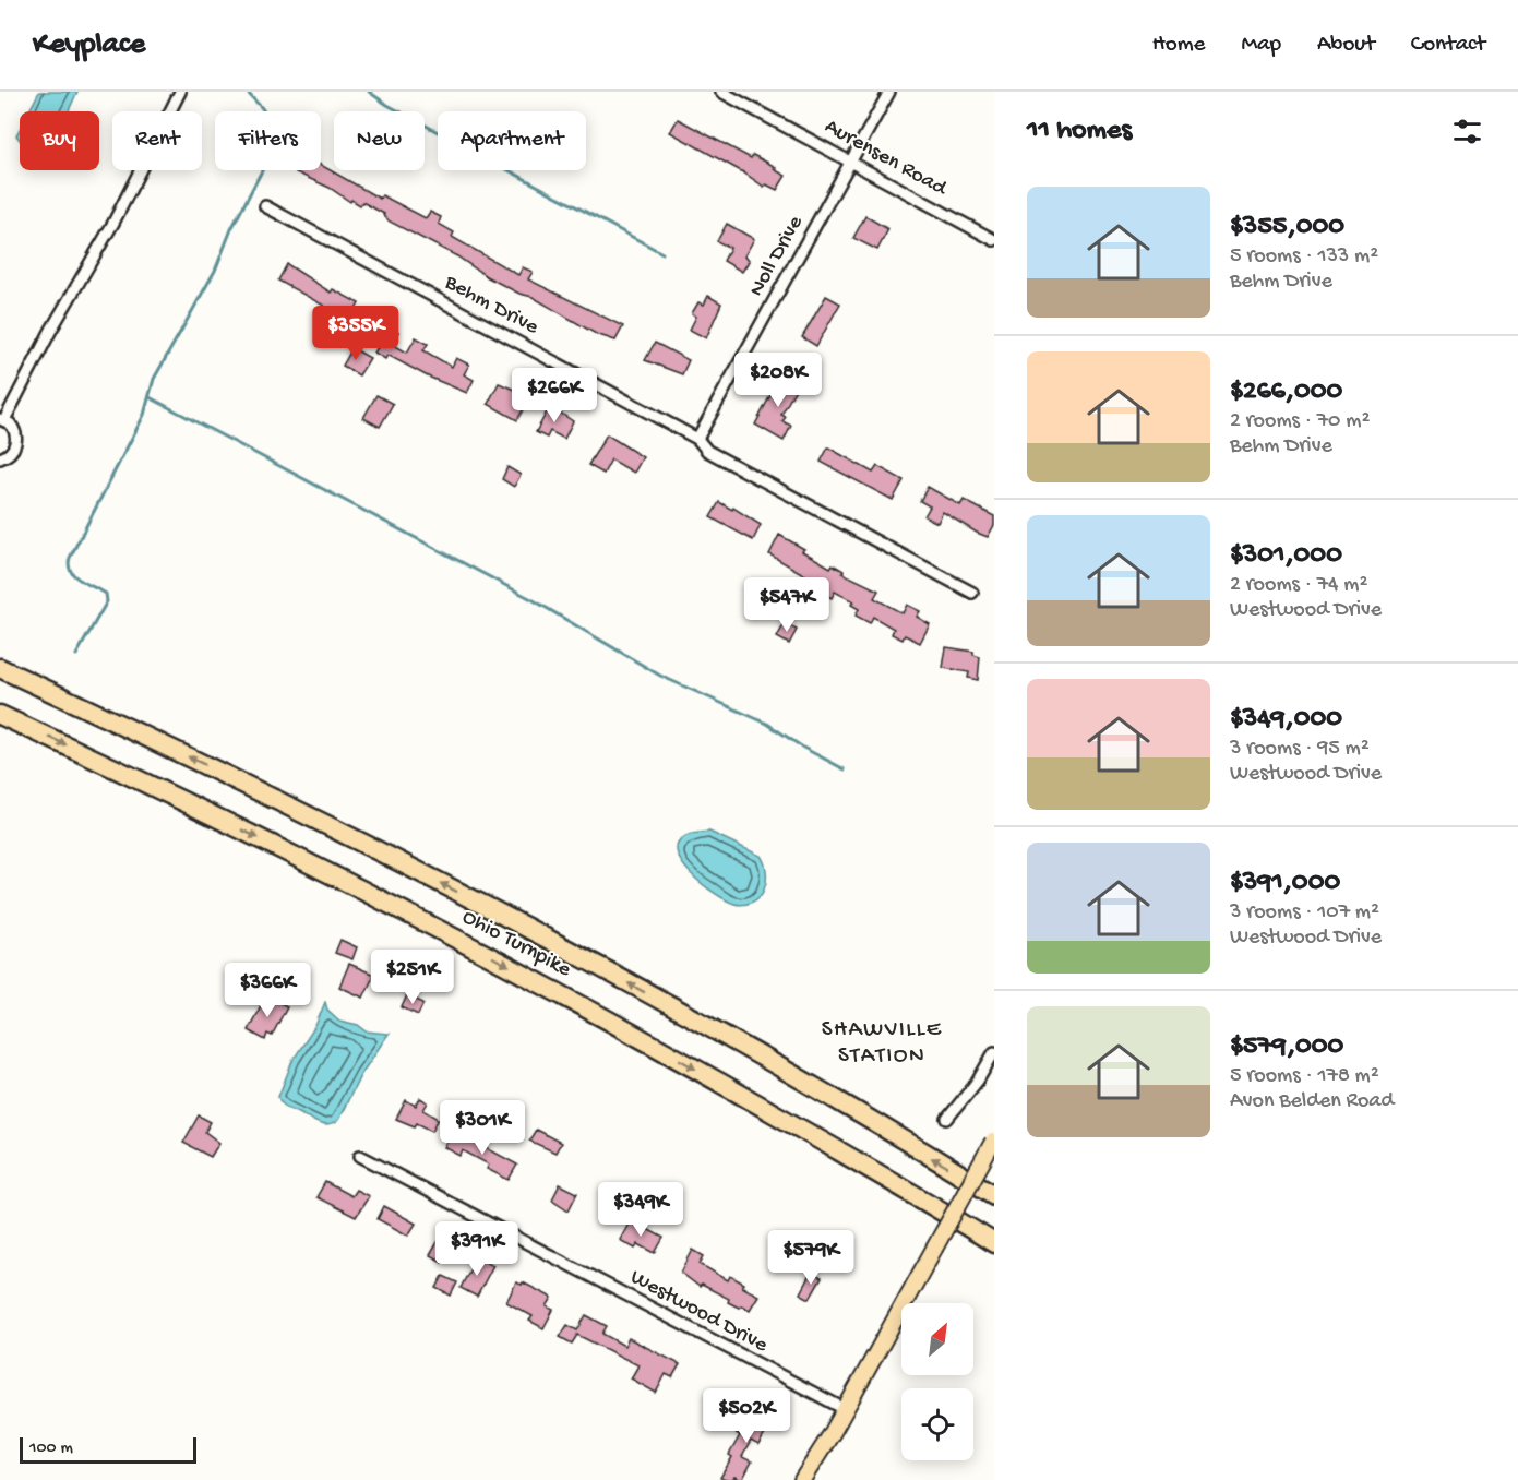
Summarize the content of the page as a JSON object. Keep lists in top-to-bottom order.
{
  "streets": {
    "highway": ["Ohio Turnpike"],
    "street": [
      "Aurensen Road",
      "Noll Drive",
      "Behm Drive",
      "Westwood Drive"
    ]
  },
  "crossings": [
    ["Aurensen Road", "Noll Drive"],
    ["Noll Drive", "Behm Drive"]
  ],
  "districts": ["SHAWVILLE STATION"],
  "scale_bar": "100 m",
  "north": "top right",
  "page": {
    "header": "Keyplace",
    "nav": [
      "Home",
      "Map",
      "About",
      "Contact"
    ],
    "heading": "11 homes",
    "chip": [
      "Buy",
      "Rent",
      "Filters",
      "New",
      "Apartment"
    ],
    "list": [
      {
        "name": "$355,000",
        "note": "5 rooms · 133 m² · Behm Drive"
      },
      {
        "name": "$266,000",
        "note": "2 rooms · 70 m² · Behm Drive"
      },
      {
        "name": "$301,000",
        "note": "2 rooms · 74 m² · Westwood Drive"
      },
      {
        "name": "$349,000",
        "note": "3 rooms · 95 m² · Westwood Drive"
      },
      {
        "name": "$391,000",
        "note": "3 rooms · 107 m² · Westwood Drive"
      },
      {
        "name": "$579,000",
        "note": "5 rooms · 178 m² · Avon Belden Road"
      }
    ],
    "price": [
      "$355K",
      "$208K",
      "$266K",
      "$547K",
      "$251K",
      "$366K",
      "$301K",
      "$349K",
      "$391K",
      "$579K",
      "$502K"
    ],
    "scale": "100 m"
  }
}
